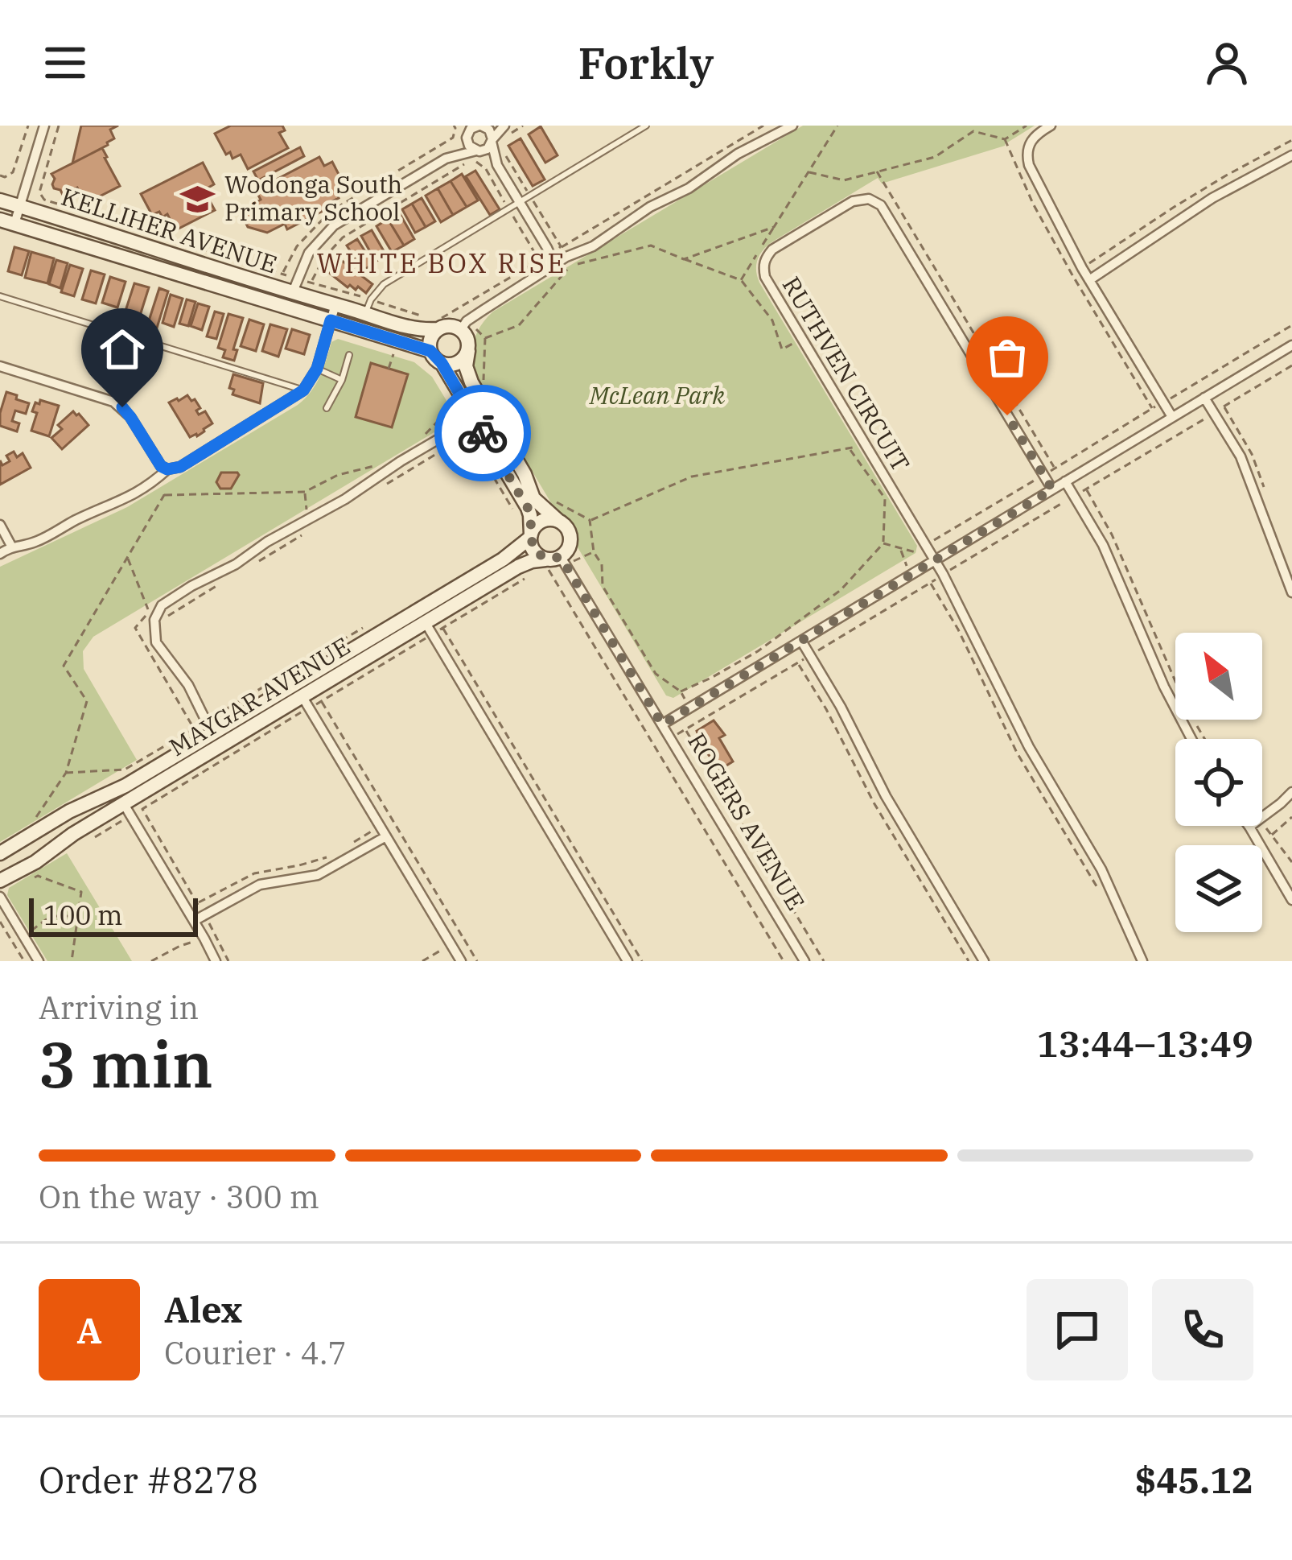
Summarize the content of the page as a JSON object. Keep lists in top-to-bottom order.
{
  "streets": {
    "street": [
      "KELLIHER AVENUE",
      "RUTHVEN CIRCUIT",
      "MAYGAR AVENUE",
      "ROGERS AVENUE"
    ]
  },
  "crossings": [
    ["KELLIHER AVENUE", "ROGERS AVENUE"],
    ["MAYGAR AVENUE", "ROGERS AVENUE"]
  ],
  "districts": ["WHITE BOX RISE"],
  "parks": ["McLean Park"],
  "places": {
    "school or university": ["Wodonga South Primary School"]
  },
  "scale_bar": "100 m",
  "north": "top left",
  "page": {
    "header": "Forkly",
    "scale": "100 m",
    "heading": ["3 min", "Arriving in", "13:44–13:49"],
    "panel": [
      "Alex",
      "Courier · 4.7",
      "Order #8278",
      "$45.12"
    ],
    "bar": "On the way · 300 m",
    "round": "A"
  }
}
